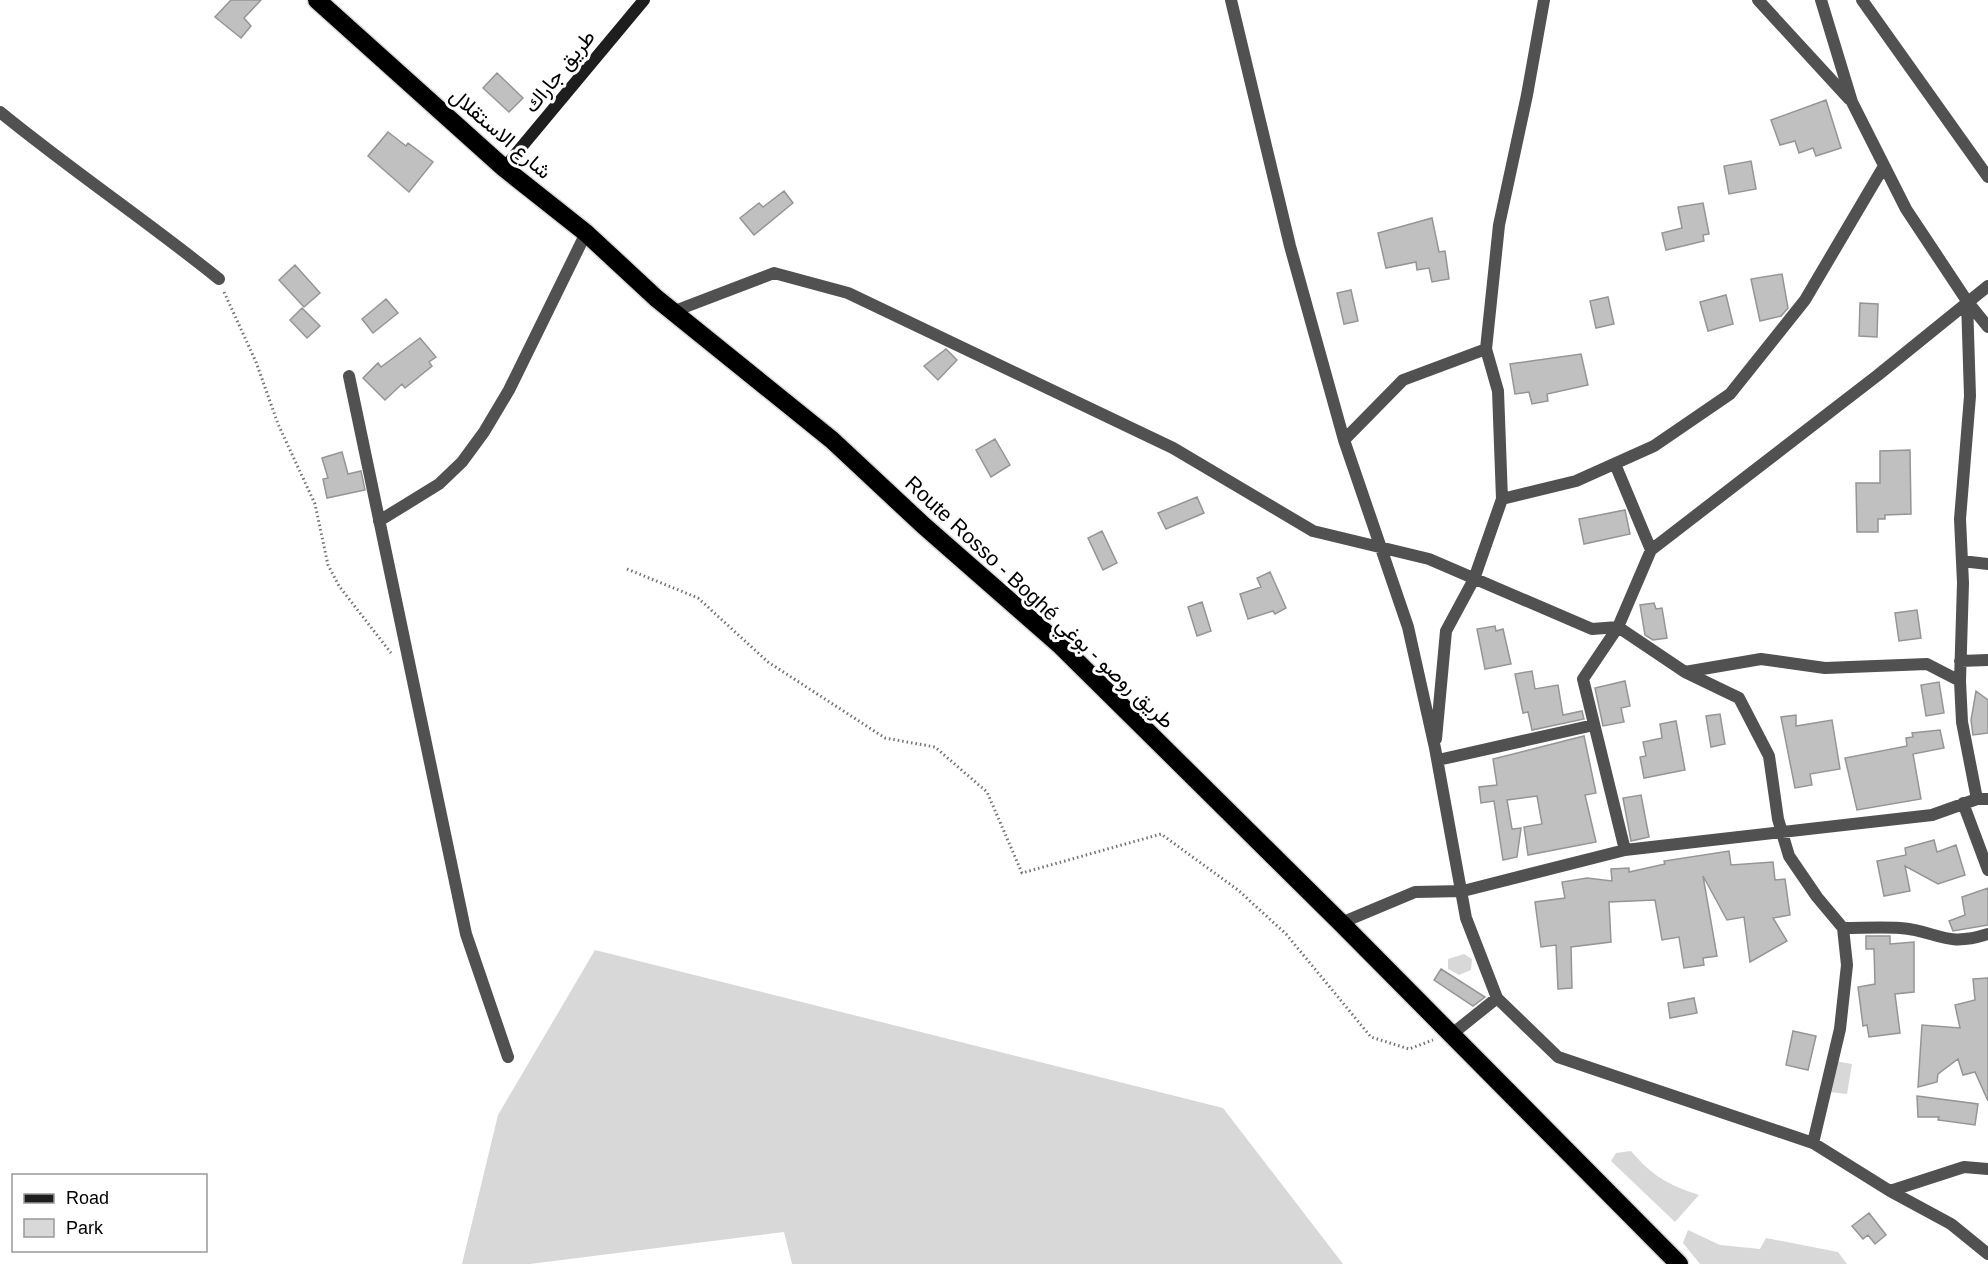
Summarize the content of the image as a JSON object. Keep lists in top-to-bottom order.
{
  "streets": {
    "highway": ["شارع الاستقلال", "Route Rosso - Boghé طريق روصو - بوغي"],
    "street": ["طريق جاراك"]
  },
  "crossings": [
    ["طريق جاراك", "شارع الاستقلال"],
    ["شارع الاستقلال", "Route Rosso - Boghé طريق روصو - بوغي"]
  ],
  "legend": ["Road", "Park"]
}
